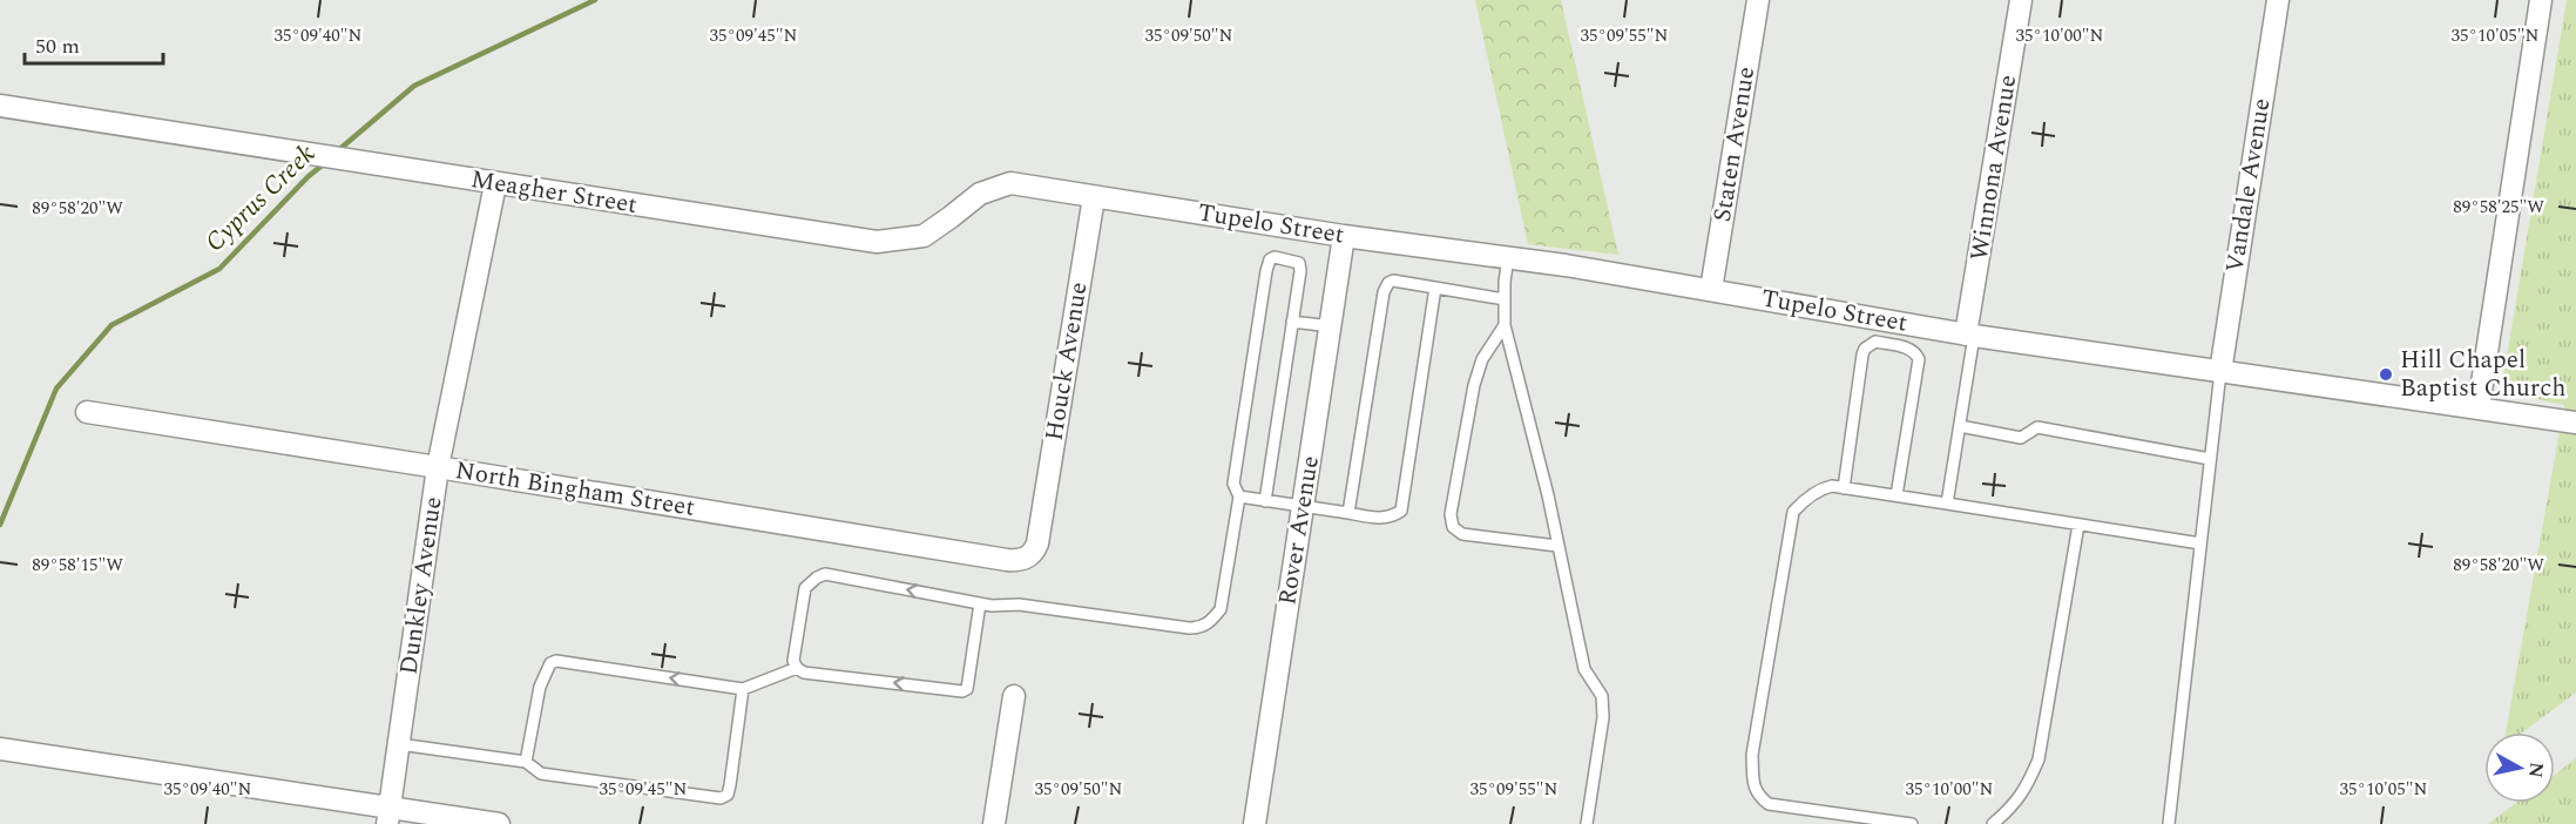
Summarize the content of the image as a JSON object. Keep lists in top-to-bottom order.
{
  "streets": {
    "street": [
      "Staten Avenue",
      "Winnona Avenue",
      "Vandale Avenue",
      "Meagher Street",
      "Tupelo Street",
      "Houck Avenue",
      "North Bingham Street",
      "Rover Avenue",
      "Dunkley Avenue"
    ]
  },
  "crossings": [
    ["Staten Avenue", "Tupelo Street"],
    ["Winnona Avenue", "Tupelo Street"],
    ["Vandale Avenue", "Tupelo Street"],
    ["Meagher Street", "Tupelo Street"],
    ["Meagher Street", "Houck Avenue"],
    ["Meagher Street", "Dunkley Avenue"],
    ["Tupelo Street", "Houck Avenue"],
    ["Tupelo Street", "Rover Avenue"],
    ["Houck Avenue", "North Bingham Street"],
    ["North Bingham Street", "Dunkley Avenue"]
  ],
  "water": ["Cyprus Creek"],
  "places": ["Hill Chapel Baptist Church"],
  "scale_bar": "50 m",
  "north": "right",
  "coordinates": [
    "35°09'40\"N",
    "35°09'45\"N",
    "35°09'50\"N",
    "35°09'55\"N",
    "35°10'00\"N",
    "35°10'05\"N",
    "89°58'25\"W",
    "89°58'20\"W",
    "89°58'15\"W"
  ]
}
